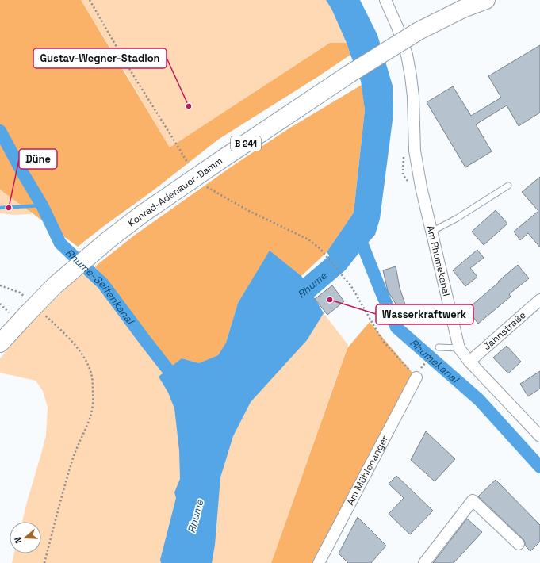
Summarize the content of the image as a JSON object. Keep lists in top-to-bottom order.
{
  "streets": {
    "main road": ["B 241", "Konrad-Adenauer-Damm"],
    "street": ["Am Rhumekanal", "Jahnstraße", "Am Mühlenanger"]
  },
  "crossings": [
    ["Am Rhumekanal", "Jahnstraße"]
  ],
  "water": ["Rhume", "Rhume-Seitenkanal", "Rhumekanal"],
  "places": ["Gustav-Wegner-Stadion", "Düne", "Wasserkraftwerk"],
  "north": "left"
}
